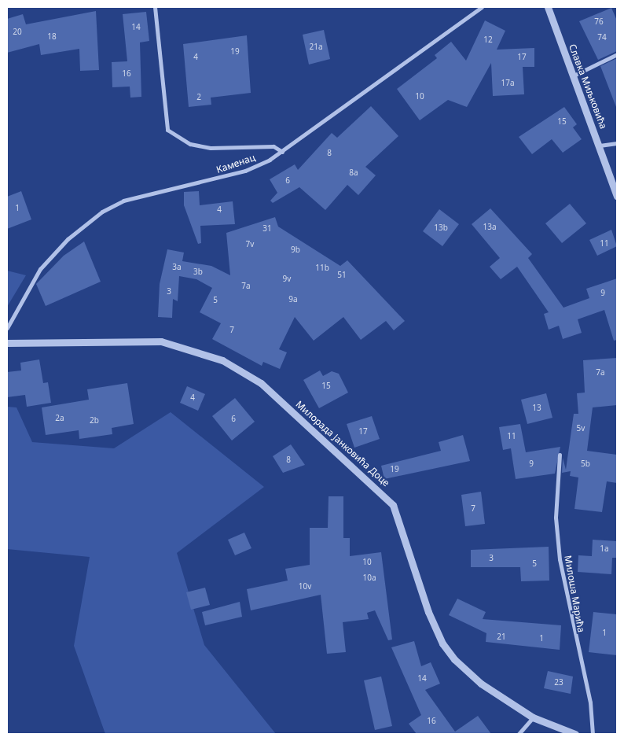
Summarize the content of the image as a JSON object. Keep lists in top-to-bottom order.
{
  "streets": {
    "street": [
      "Славка Миљковића",
      "Каменац",
      "Милорада Јанковића Доце",
      "Милоша Марића"
    ]
  },
  "house_numbers": [
    "76",
    "14",
    "20",
    "18",
    "74",
    "12",
    "21a",
    "19",
    "4",
    "17",
    "16",
    "17a",
    "10",
    "2",
    "15",
    "8",
    "8a",
    "6",
    "1",
    "4",
    "13a",
    "13b",
    "31",
    "11",
    "7v",
    "9b",
    "3a",
    "11b",
    "3b",
    "51",
    "9v",
    "7a",
    "3",
    "9",
    "9a",
    "5",
    "7",
    "7a",
    "15",
    "4",
    "13",
    "2a",
    "6",
    "2b",
    "5v",
    "17",
    "11",
    "8",
    "9",
    "5b",
    "19",
    "7",
    "1a",
    "3",
    "10",
    "5",
    "10a",
    "10v",
    "1",
    "21",
    "1",
    "14",
    "23",
    "16"
  ]
}
